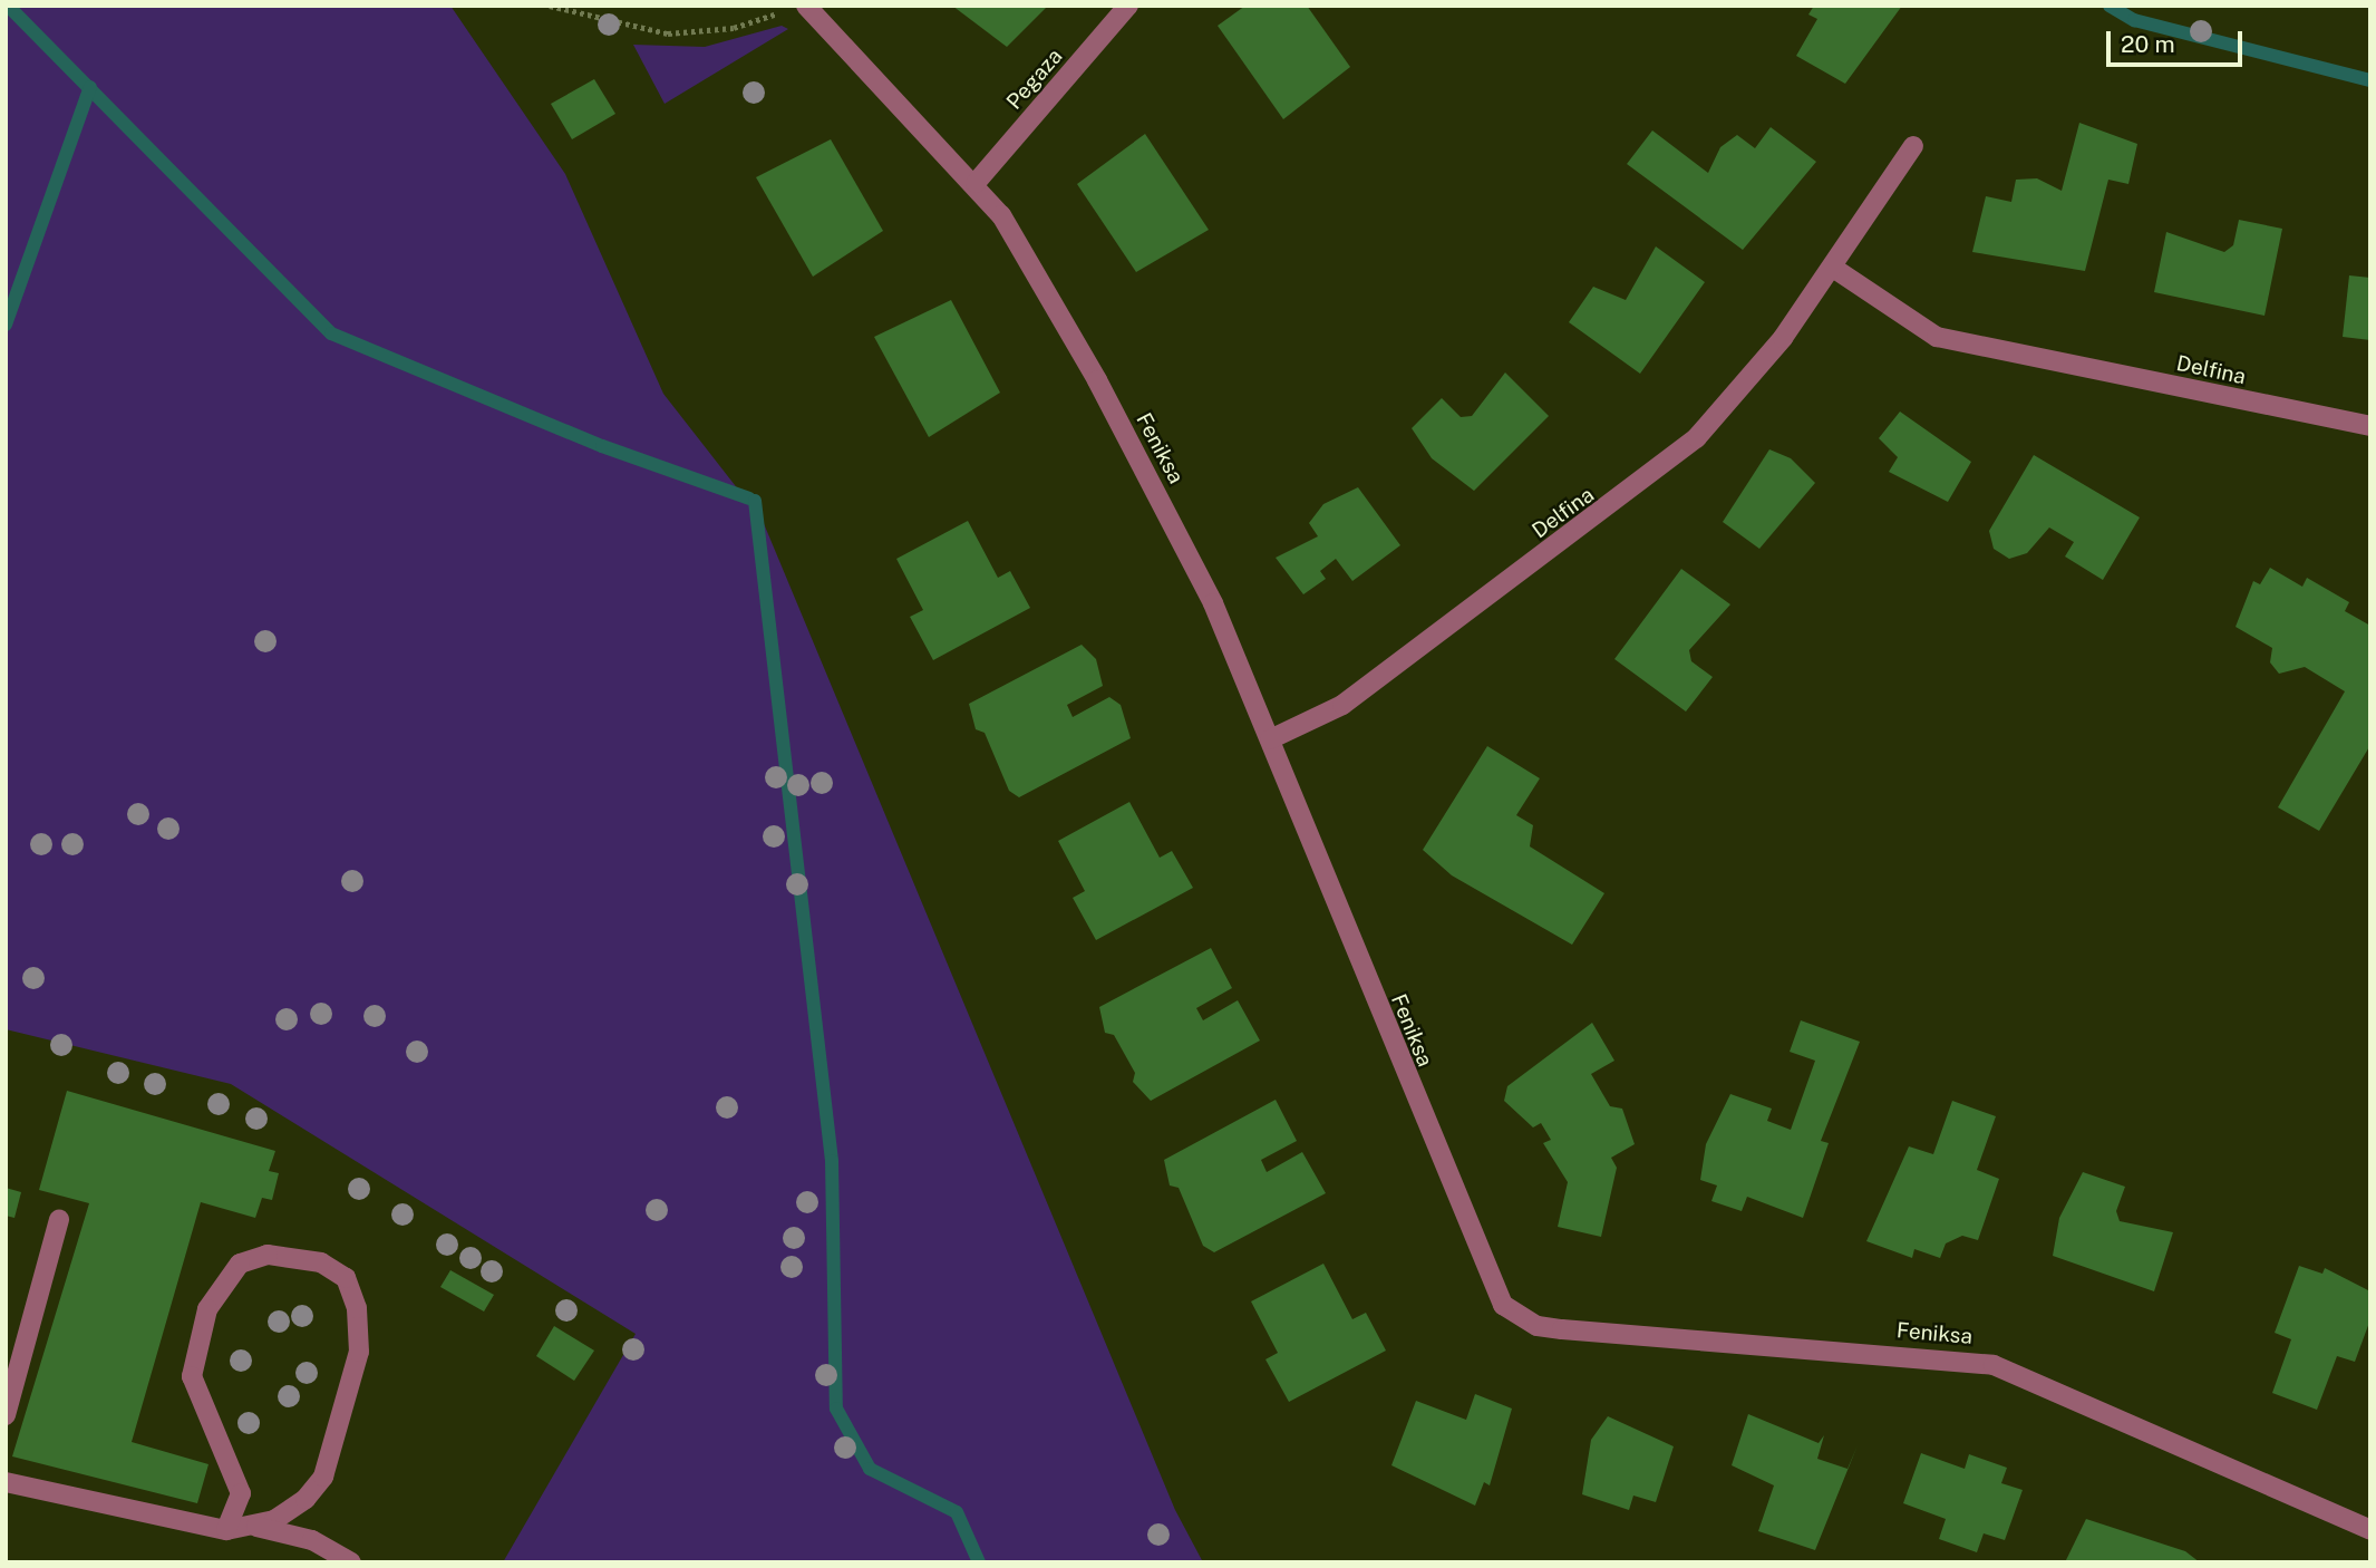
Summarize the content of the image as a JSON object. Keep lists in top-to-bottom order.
{
  "streets": {
    "street": ["Pegaza", "Delfina", "Feniksa"]
  },
  "crossings": [
    ["Pegaza", "Feniksa"],
    ["Delfina", "Feniksa"]
  ],
  "scale_bar": "20 m"
}
